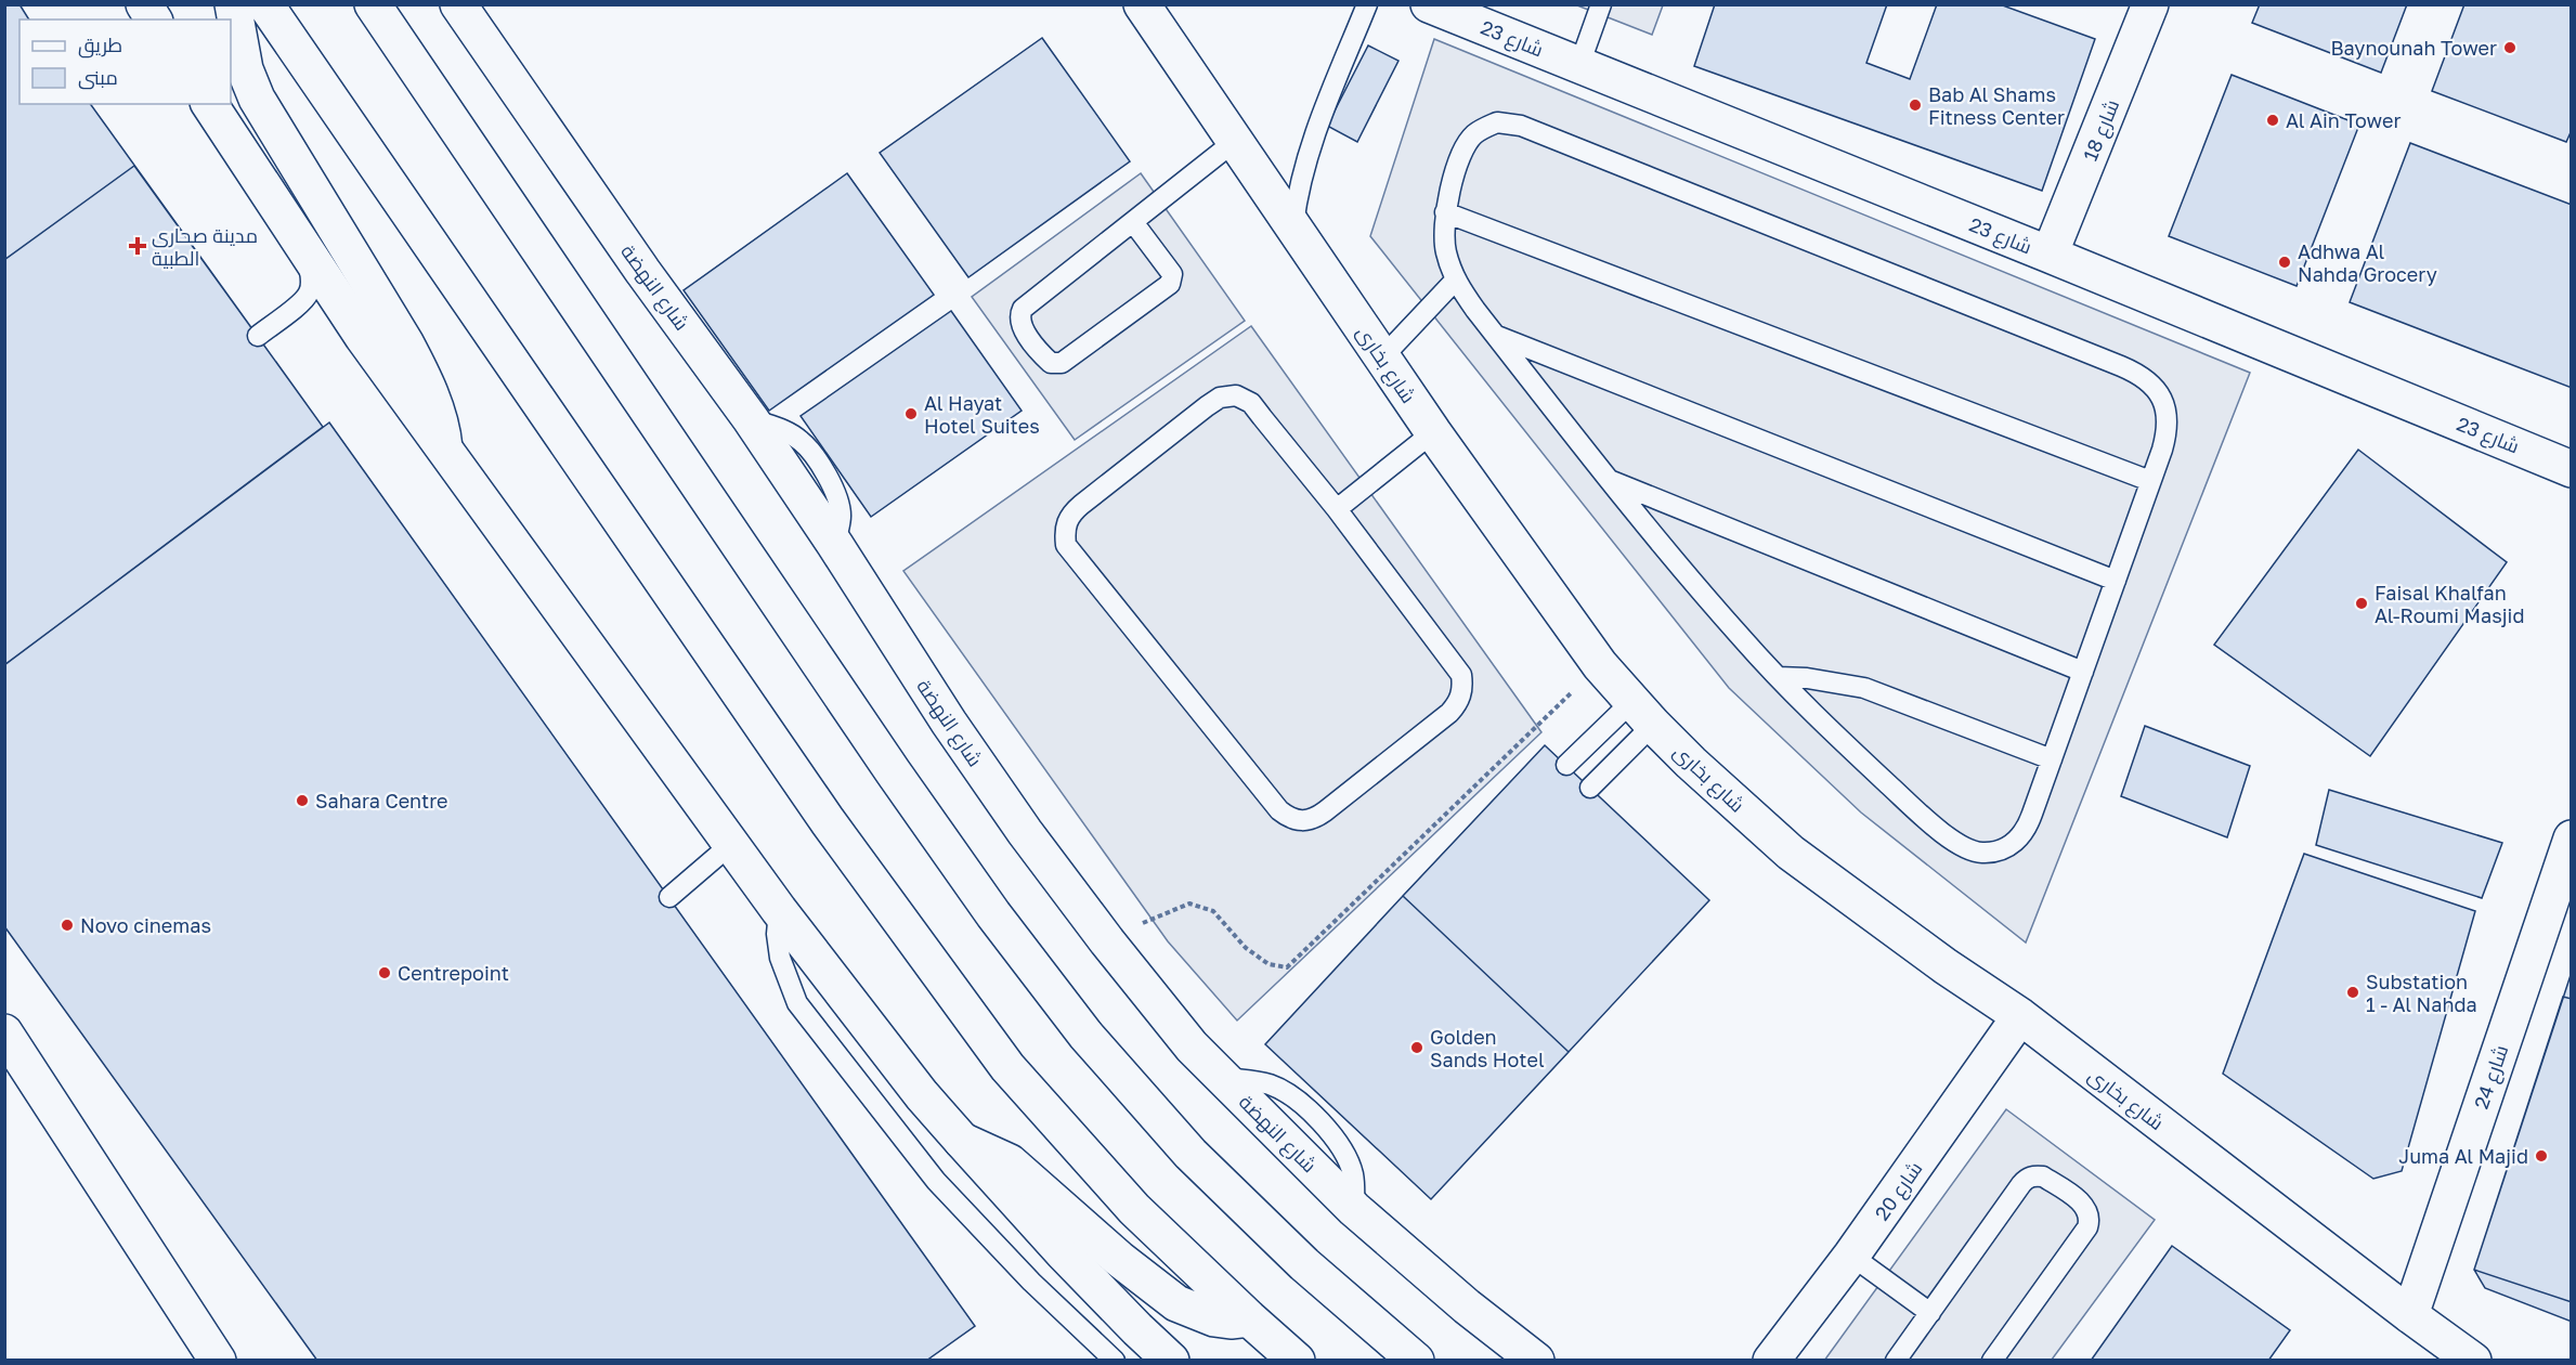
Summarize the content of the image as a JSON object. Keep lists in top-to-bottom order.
{
  "streets": {
    "street": [
      "شارع 23",
      "شارع 18",
      "شارع النهضة",
      "شارع بخارى",
      "شارع 24",
      "شارع 20"
    ]
  },
  "crossings": [
    ["شارع 23", "شارع 18"],
    ["شارع بخارى", "شارع 24"],
    ["شارع بخارى", "شارع 20"]
  ],
  "places": {
    "other": [
      "Baynounah Tower",
      "Bab Al Shams Fitness Center",
      "Al Ain Tower",
      "Adhwa Al Nahda Grocery",
      "Al Hayat Hotel Suites",
      "Faisal Khalfan Al-Roumi Masjid",
      "Sahara Centre",
      "Novo cinemas",
      "Centrepoint",
      "Substation 1 - Al Nahda",
      "Golden Sands Hotel",
      "Juma Al Majid"
    ],
    "health": ["مدينة صحارى الطبية"]
  },
  "legend": ["طريق", "مبنى"]
}
